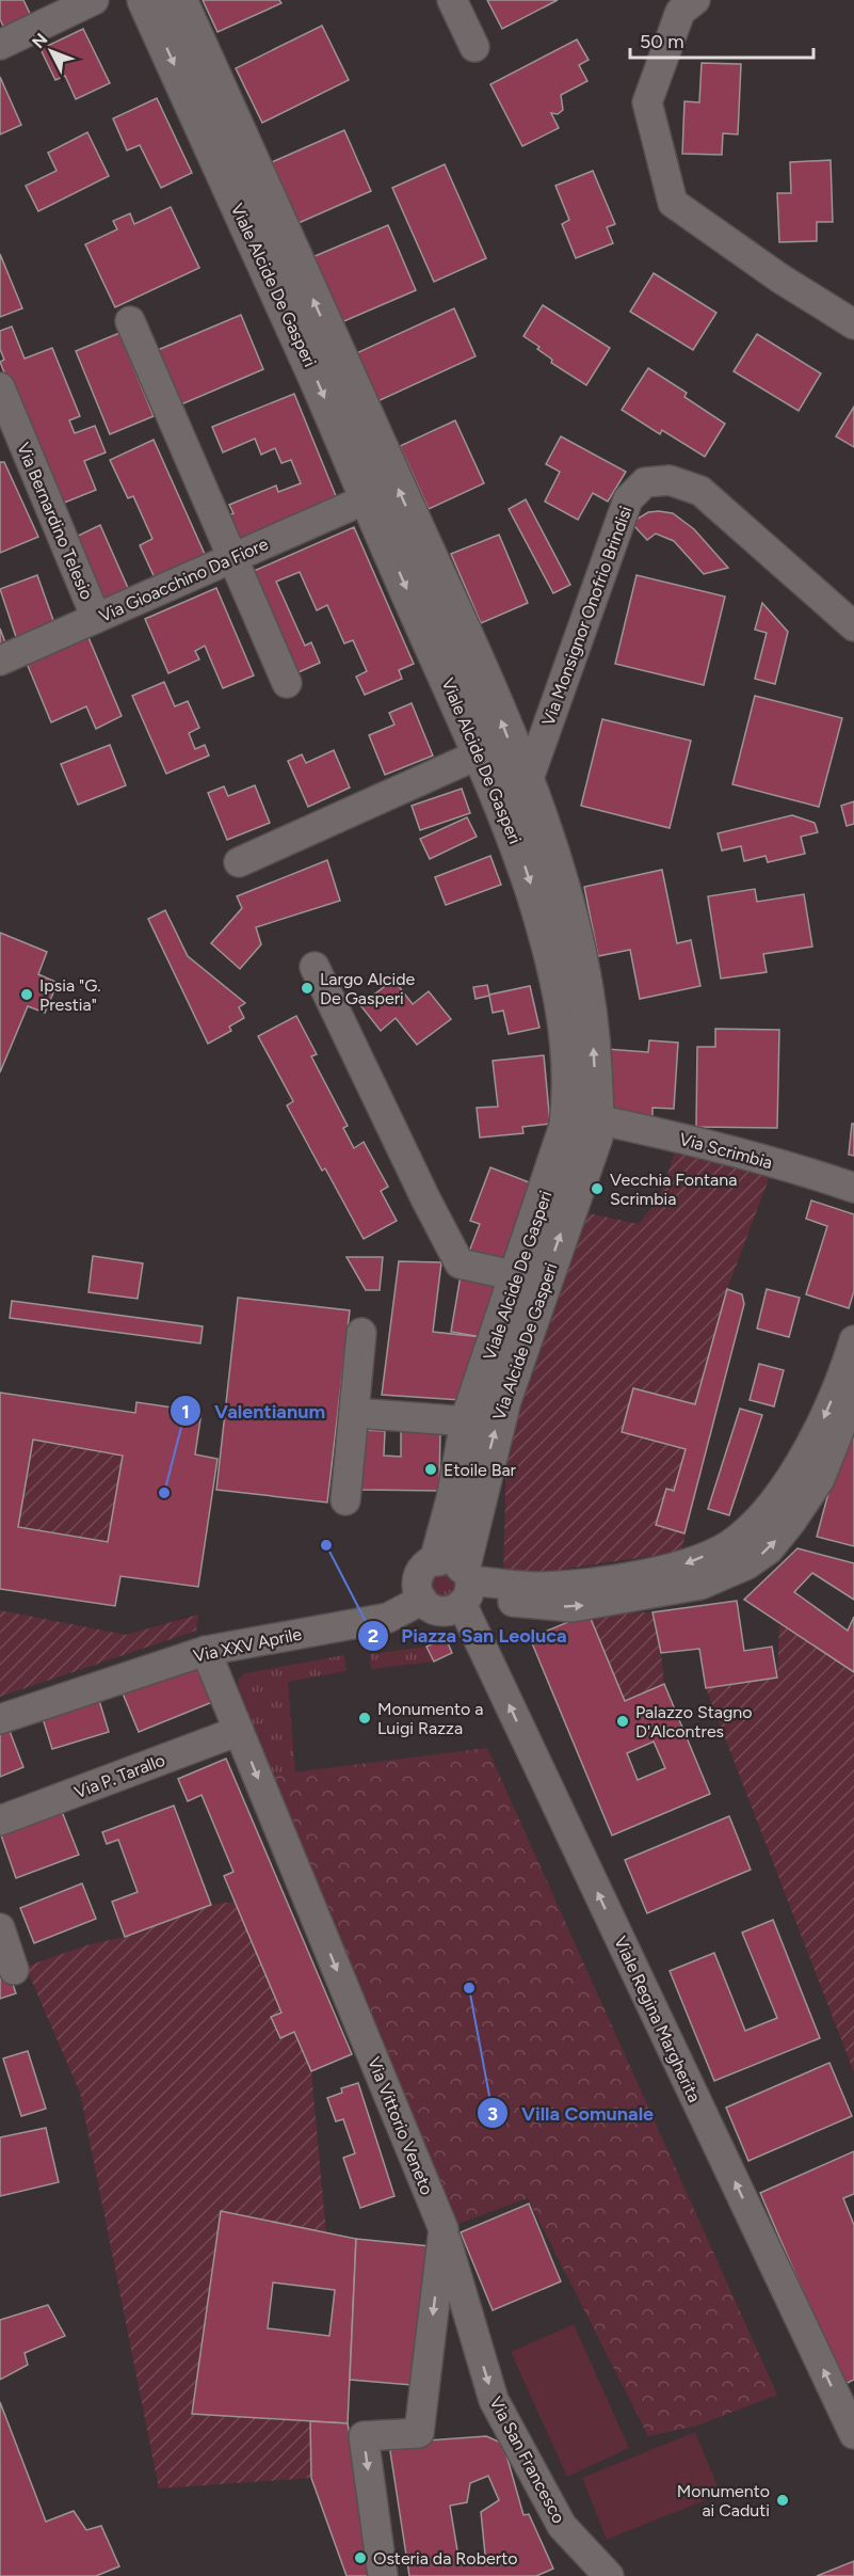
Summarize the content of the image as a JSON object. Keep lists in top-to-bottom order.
{
  "streets": {
    "main road": ["Viale Alcide De Gasperi", "Via Alcide De Gasperi"],
    "street": [
      "Via Bernardino Telesio",
      "Via Gioacchino Da Fiore",
      "Via Monsignor Onofrio Brindisi",
      "Via Scrimbia",
      "Via XXV Aprile",
      "Via P. Tarallo",
      "Viale Regina Margherita",
      "Via Vittorio Veneto",
      "Via San Francesco"
    ]
  },
  "crossings": [
    ["Viale Alcide De Gasperi", "Via Gioacchino Da Fiore"],
    ["Viale Alcide De Gasperi", "Via Monsignor Onofrio Brindisi"],
    ["Viale Alcide De Gasperi", "Via Scrimbia"],
    ["Viale Alcide De Gasperi", "Via Alcide De Gasperi"],
    ["Viale Alcide De Gasperi", "Viale Regina Margherita"],
    ["Via Bernardino Telesio", "Via Gioacchino Da Fiore"],
    ["Via Scrimbia", "Via Alcide De Gasperi"],
    ["Via Alcide De Gasperi", "Viale Regina Margherita"],
    ["Via XXV Aprile", "Via Vittorio Veneto"],
    ["Via P. Tarallo", "Via Vittorio Veneto"],
    ["Via Vittorio Veneto", "Via San Francesco"]
  ],
  "one_way": [
    "Via Alcide De Gasperi",
    "Viale Regina Margherita",
    "Via Vittorio Veneto",
    "Via San Francesco"
  ],
  "places": [
    "Largo Alcide De Gasperi",
    "Ipsia \"G. Prestia\"",
    "Vecchia Fontana Scrimbia",
    "Etoile Bar",
    "Valentianum",
    "Piazza San Leoluca",
    "Monumento a Luigi Razza",
    "Palazzo Stagno D'Alcontres",
    "Villa Comunale",
    "Monumento ai Caduti",
    "Osteria da Roberto"
  ],
  "scale_bar": "50 m",
  "north": "top left"
}
